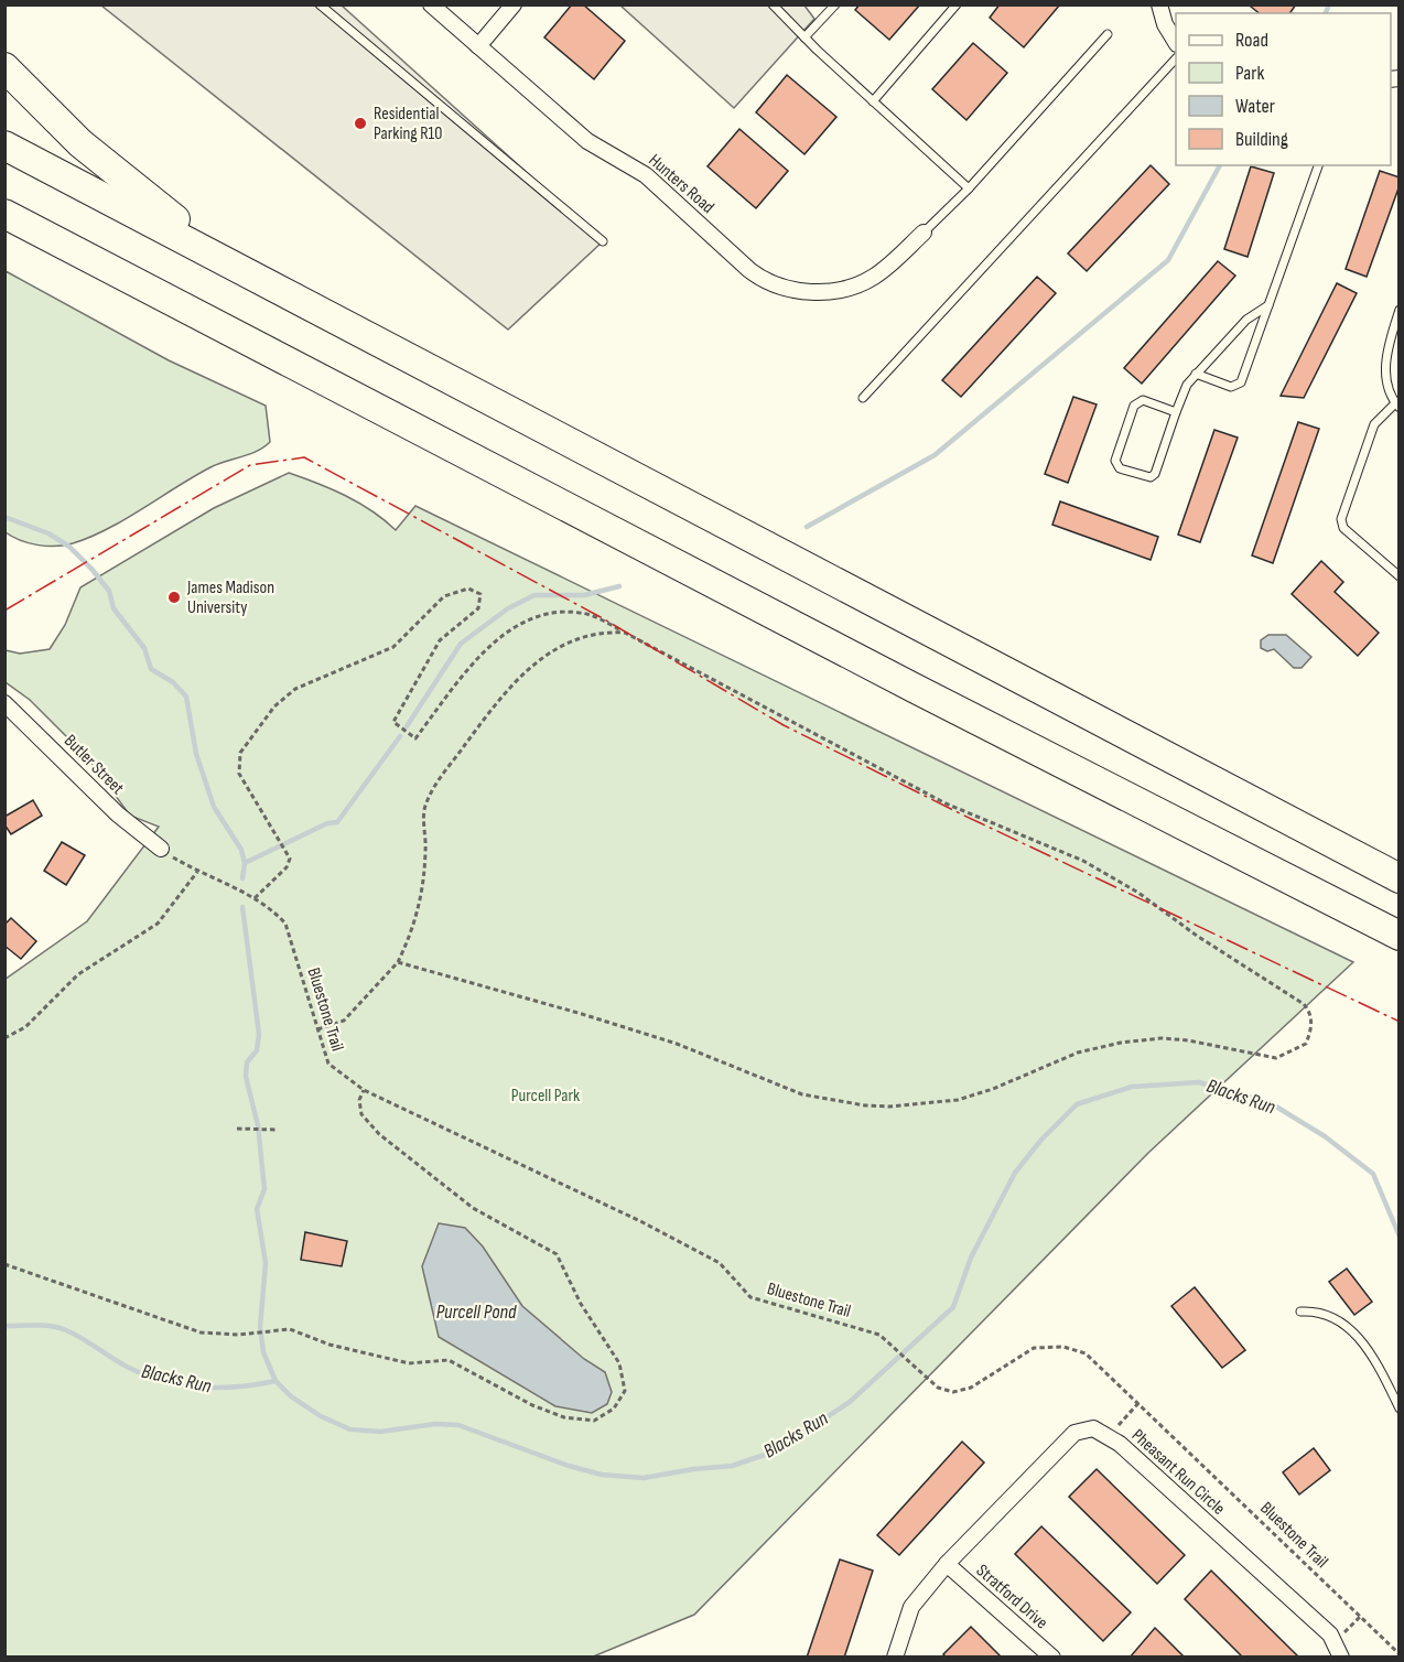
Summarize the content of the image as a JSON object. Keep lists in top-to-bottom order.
{
  "streets": {
    "street": [
      "Hunters Road",
      "Butler Street",
      "Pheasant Run Circle",
      "Stratford Drive"
    ],
    "path": ["Bluestone Trail"]
  },
  "crossings": [
    ["Butler Street", "Bluestone Trail"],
    ["Pheasant Run Circle", "Stratford Drive"]
  ],
  "water": ["Blacks Run", "Purcell Pond"],
  "parks": ["Purcell Park"],
  "places": ["Residential Parking R10", "James Madison University"],
  "legend": [
    "Road",
    "Park",
    "Water",
    "Building"
  ]
}
